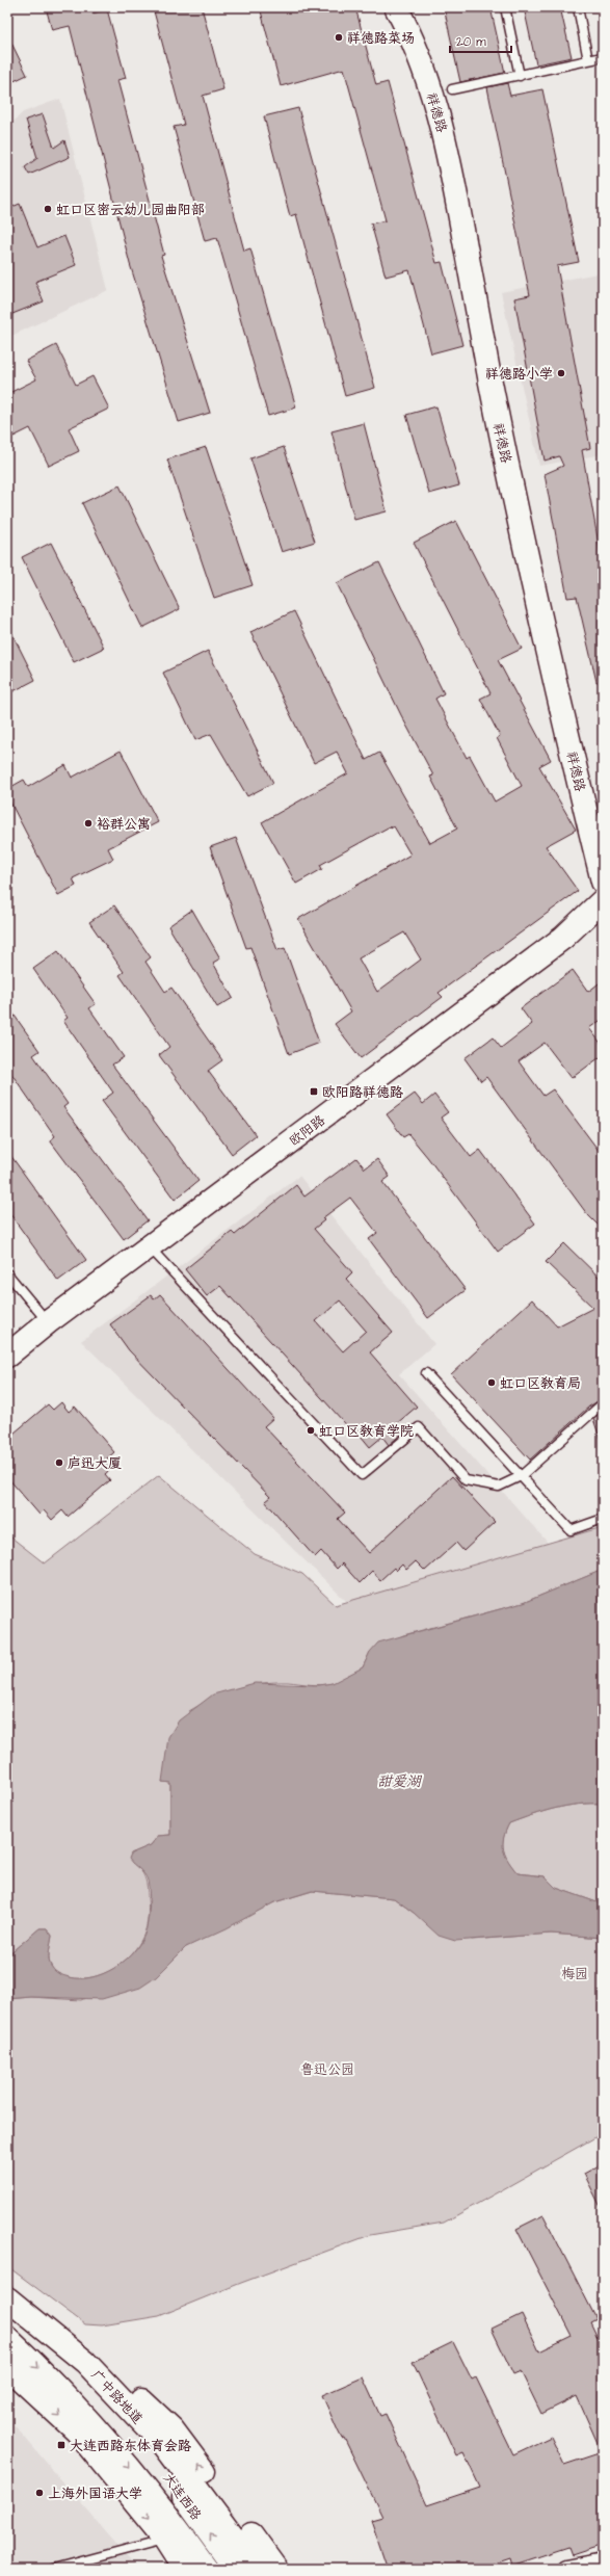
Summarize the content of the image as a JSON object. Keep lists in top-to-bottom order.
{
  "streets": {
    "street": [
      "祥德路",
      "欧阳路",
      "广中路地道",
      "大连西路"
    ]
  },
  "crossings": [
    ["广中路地道", "大连西路"]
  ],
  "water": ["甜爱湖"],
  "parks": ["梅园", "鲁迅公园"],
  "places": {
    "other": [
      "祥德路菜场",
      "虹口区密云幼儿园曲阳部",
      "祥德路小学",
      "裕群公寓",
      "虹口区教育局",
      "虹口区教育学院",
      "庐迅大厦",
      "上海外国语大学"
    ],
    "transit": ["欧阳路祥德路", "大连西路东体育会路"]
  },
  "scale_bar": "20 m"
}
